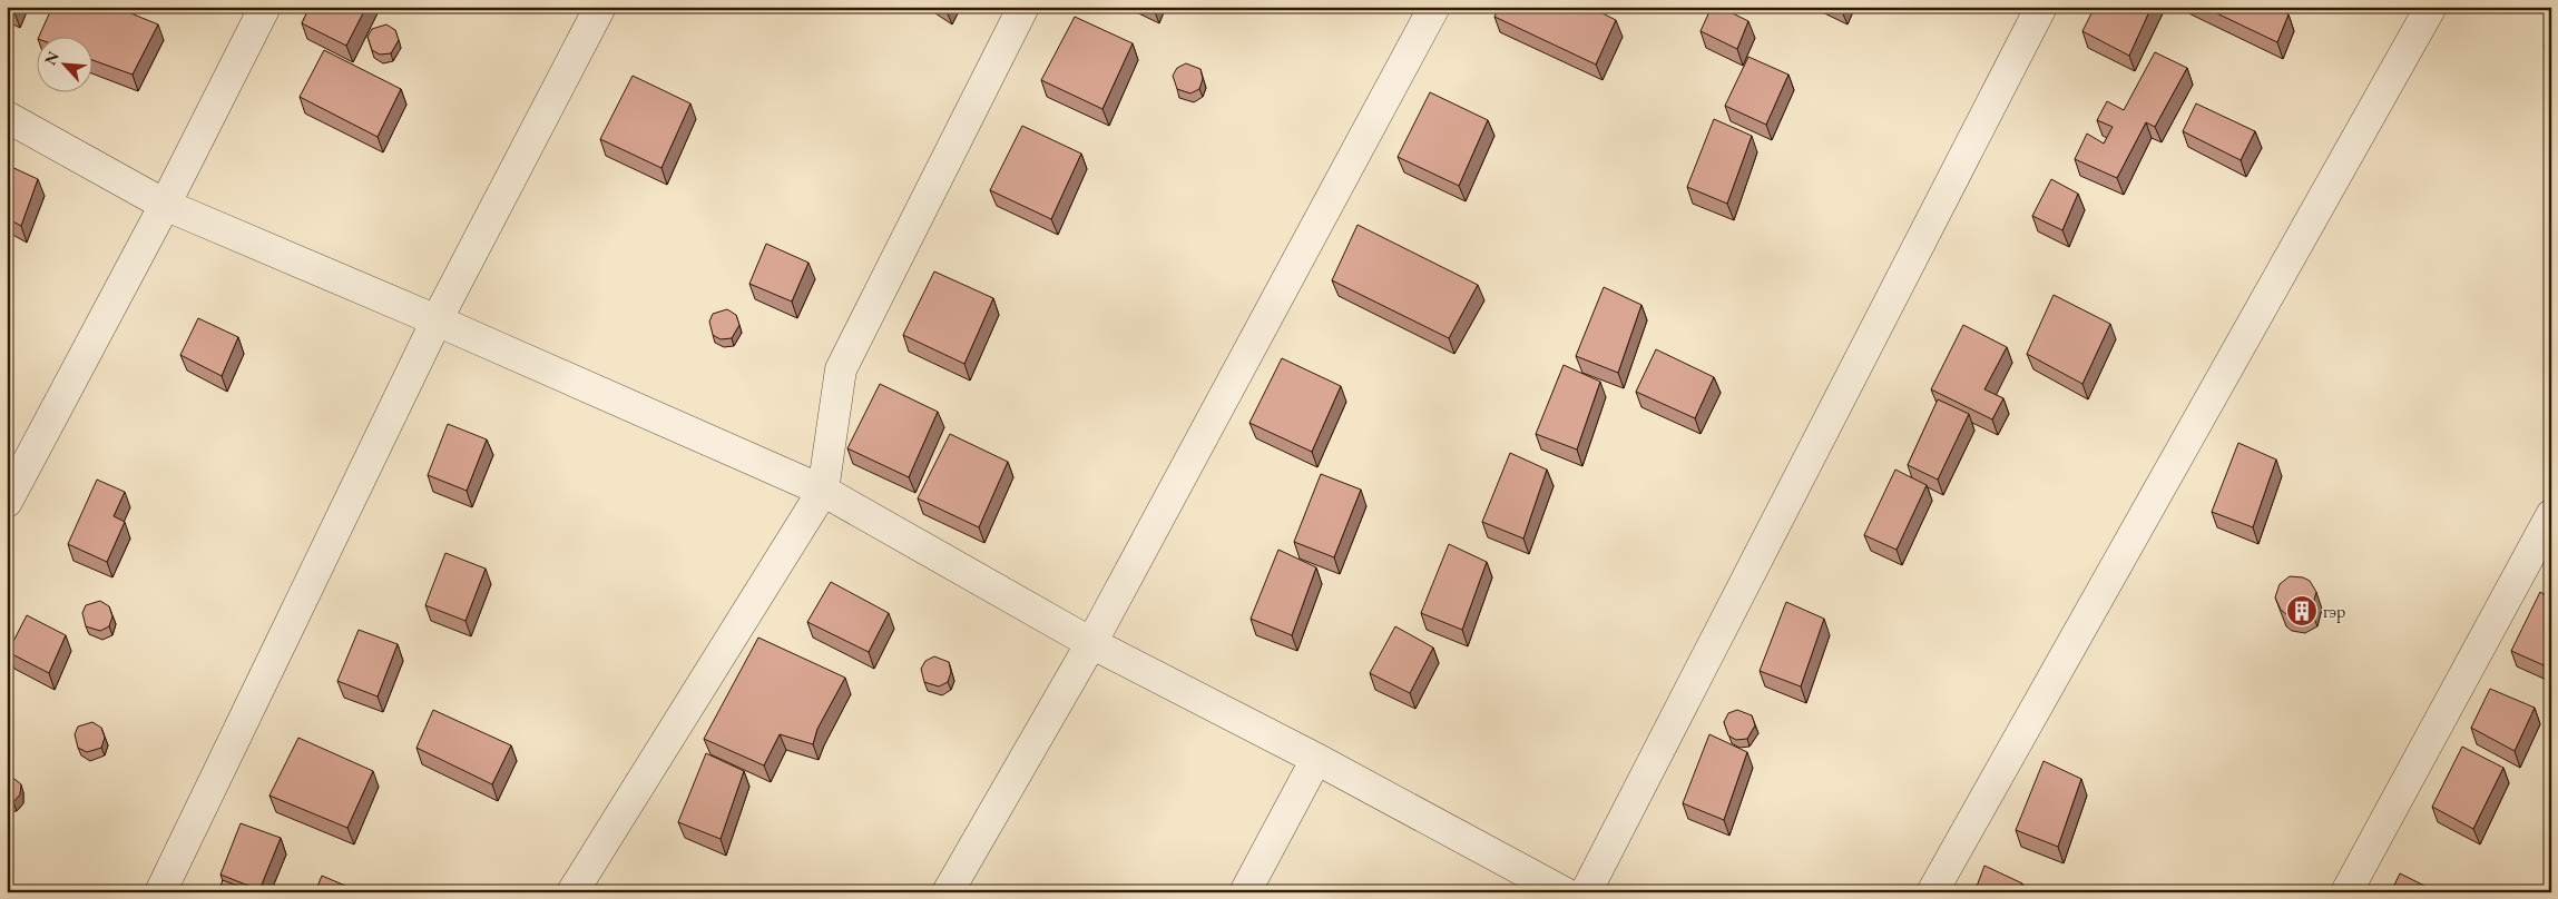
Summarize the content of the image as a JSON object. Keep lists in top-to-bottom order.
{
  "places": {
    "building": ["гэр"]
  },
  "north": "top left"
}
